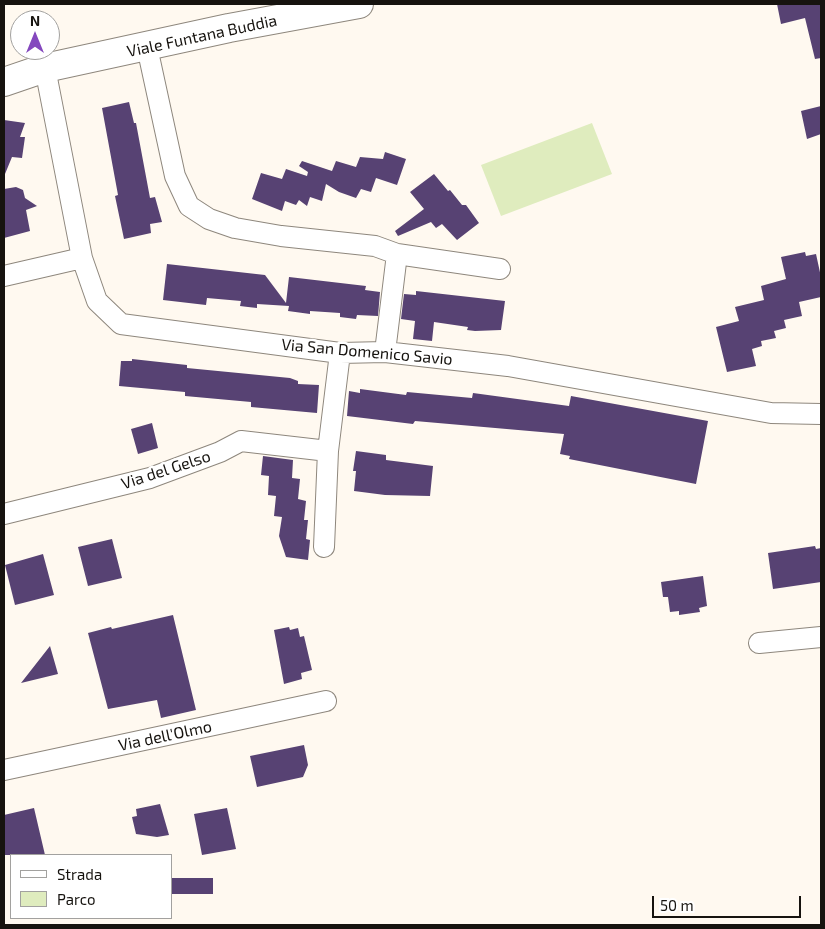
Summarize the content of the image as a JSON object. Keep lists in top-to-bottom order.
{
  "streets": {
    "main road": ["Viale Funtana Buddia"],
    "street": ["Via San Domenico Savio", "Via del Gelso", "Via dell'Olmo"]
  },
  "crossings": [
    ["Viale Funtana Buddia", "Via San Domenico Savio"]
  ],
  "legend": ["Strada", "Parco"],
  "scale_bar": "50 m",
  "north": "top"
}
